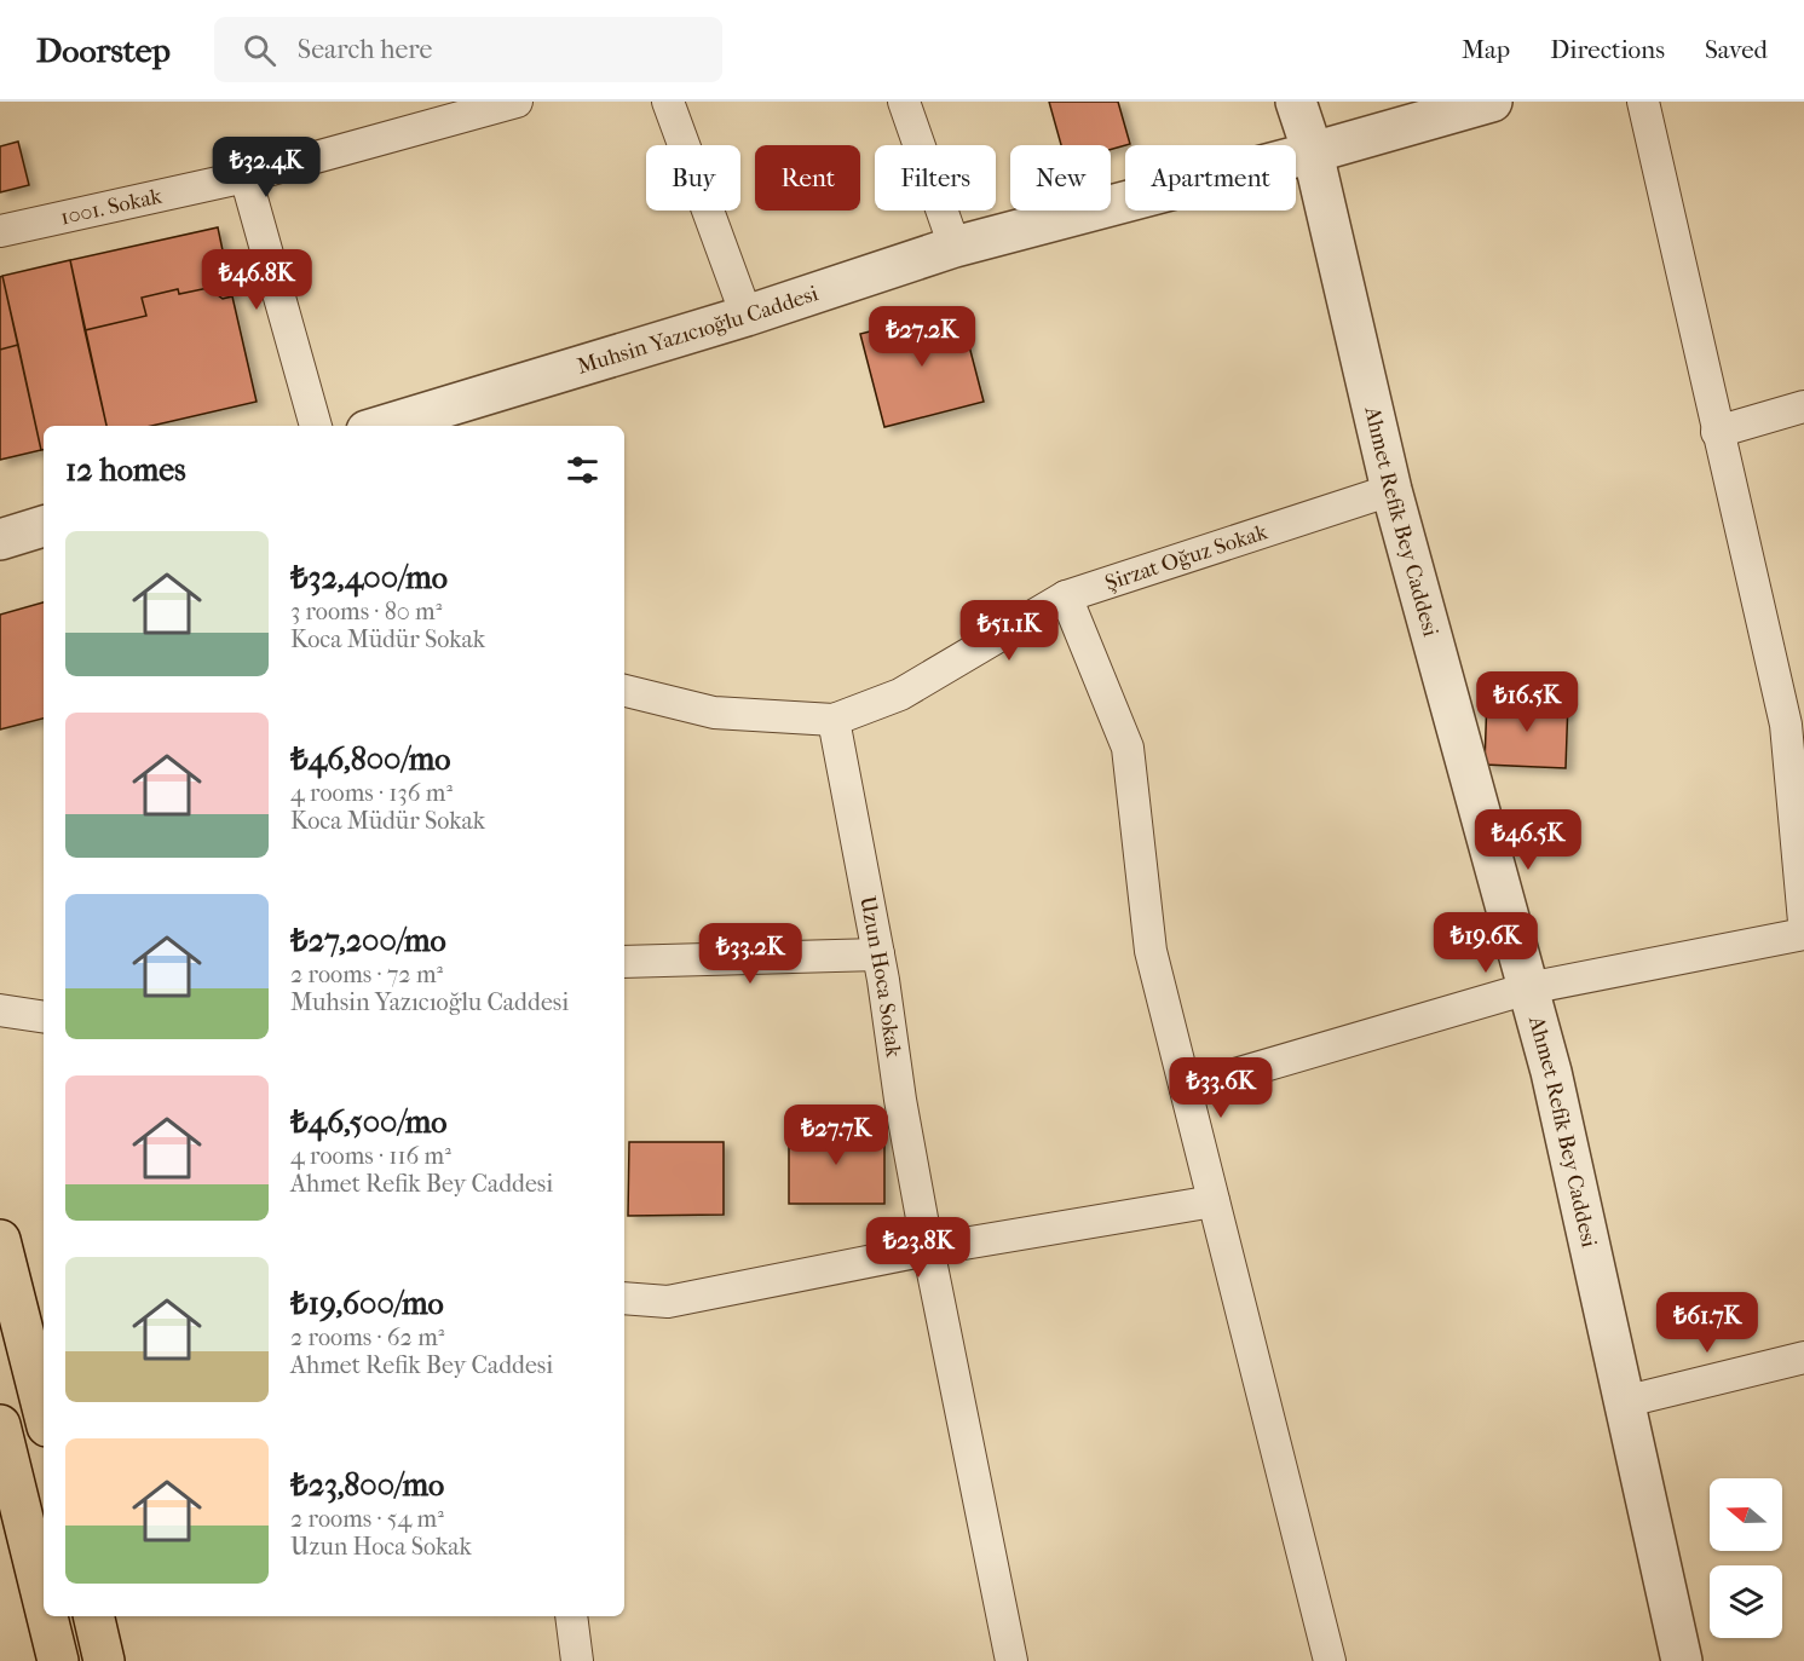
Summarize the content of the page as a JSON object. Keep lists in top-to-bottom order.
{
  "streets": {
    "street": [
      "1001. Sokak",
      "Muhsin Yazıcıoğlu Caddesi",
      "Ahmet Refik Bey Caddesi",
      "Şirzat Oğuz Sokak",
      "Uzun Hoca Sokak"
    ]
  },
  "crossings": [
    ["Muhsin Yazıcıoğlu Caddesi", "Ahmet Refik Bey Caddesi"],
    ["Ahmet Refik Bey Caddesi", "Şirzat Oğuz Sokak"],
    ["Şirzat Oğuz Sokak", "Uzun Hoca Sokak"]
  ],
  "north": "left",
  "page": {
    "header": "Doorstep",
    "search": "Search here",
    "nav": ["Map", "Directions", "Saved"],
    "price": [
      "₺32.4K",
      "₺46.8K",
      "₺27.2K",
      "₺51.1K",
      "₺16.5K",
      "₺46.5K",
      "₺19.6K",
      "₺33.2K",
      "₺33.6K",
      "₺27.7K",
      "₺23.8K",
      "₺61.7K"
    ],
    "chip": [
      "Buy",
      "Rent",
      "Filters",
      "New",
      "Apartment"
    ],
    "heading": "12 homes",
    "list": [
      {
        "name": "₺32,400/mo",
        "note": "3 rooms · 80 m² · Koca Müdür Sokak"
      },
      {
        "name": "₺46,800/mo",
        "note": "4 rooms · 136 m² · Koca Müdür Sokak"
      },
      {
        "name": "₺27,200/mo",
        "note": "2 rooms · 72 m² · Muhsin Yazıcıoğlu Caddesi"
      },
      {
        "name": "₺46,500/mo",
        "note": "4 rooms · 116 m² · Ahmet Refik Bey Caddesi"
      },
      {
        "name": "₺19,600/mo",
        "note": "2 rooms · 62 m² · Ahmet Refik Bey Caddesi"
      },
      {
        "name": "₺23,800/mo",
        "note": "2 rooms · 54 m² · Uzun Hoca Sokak"
      }
    ]
  }
}
